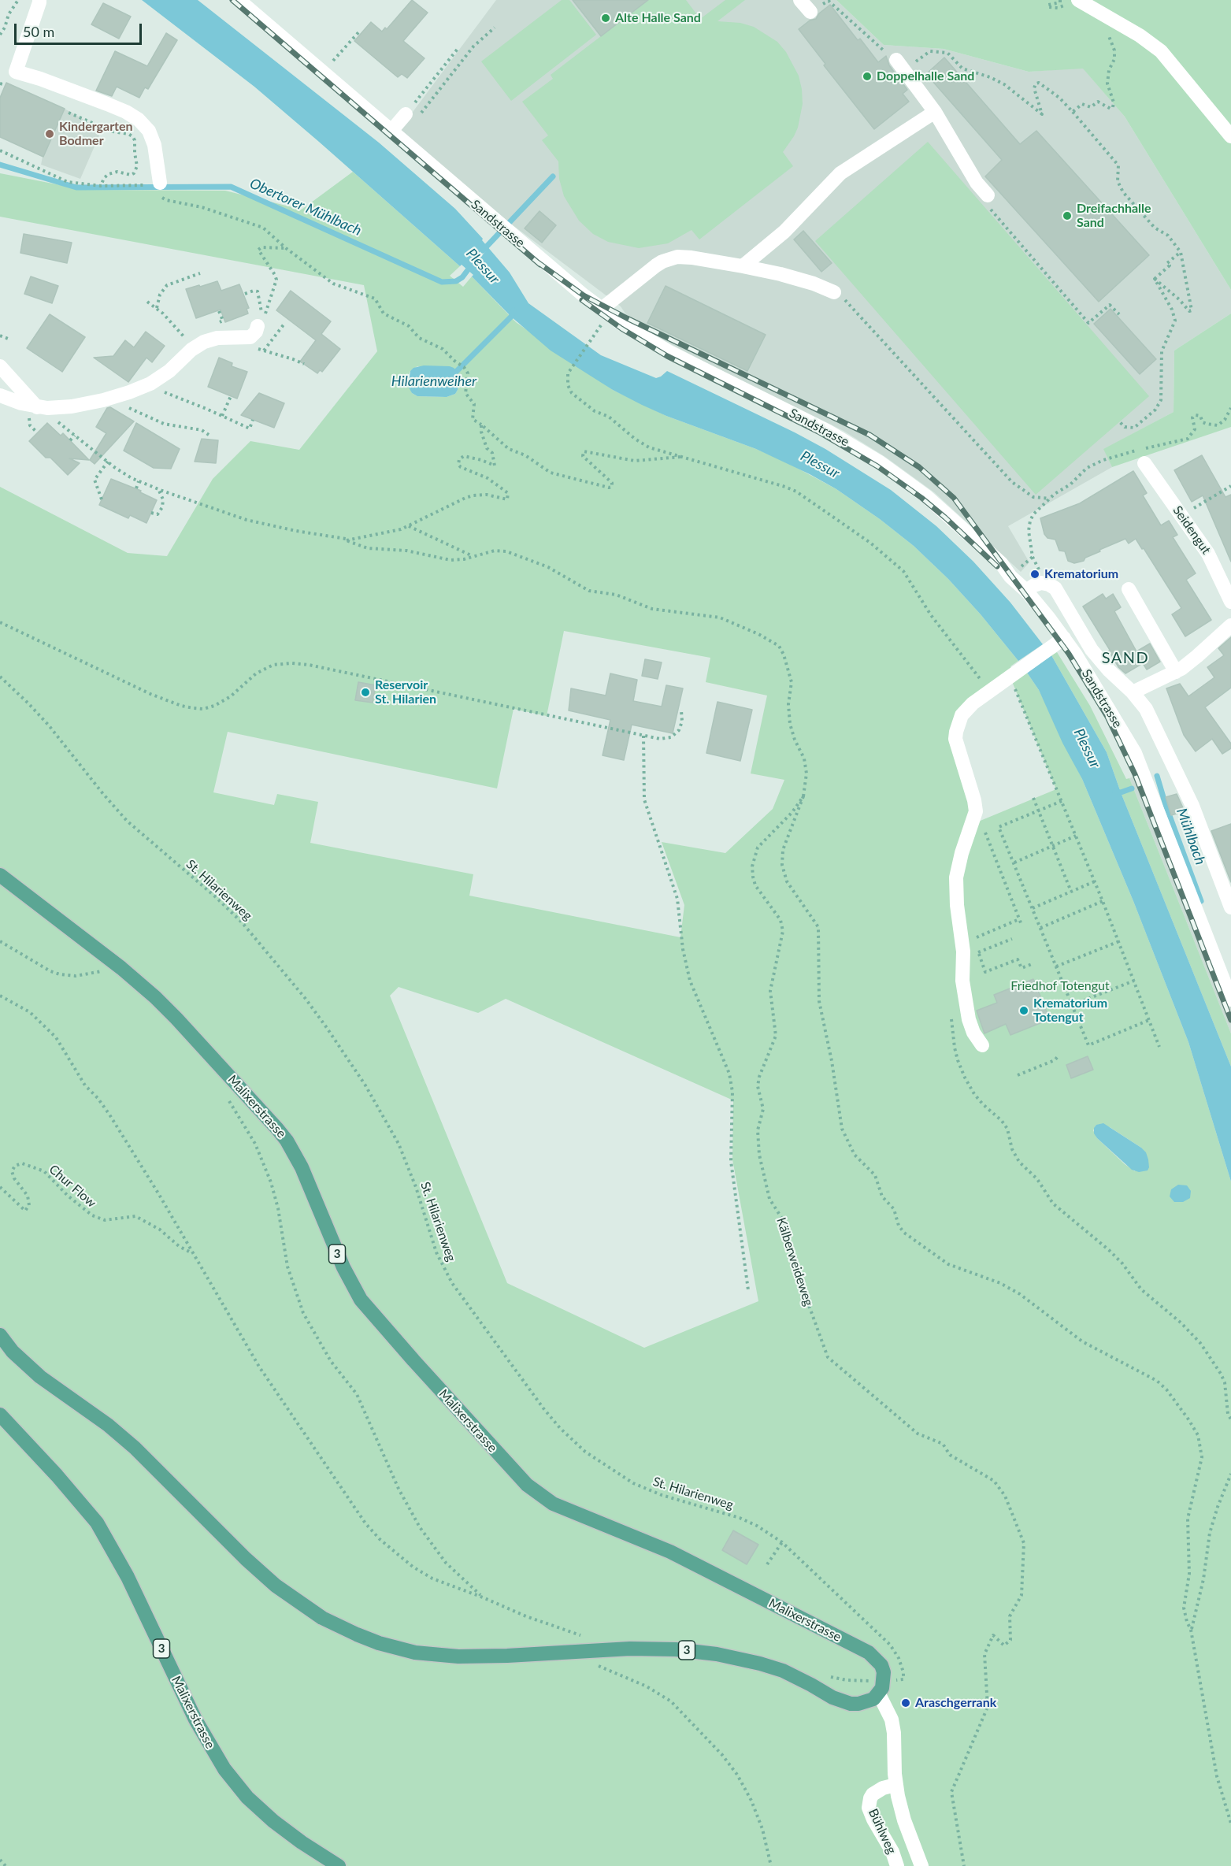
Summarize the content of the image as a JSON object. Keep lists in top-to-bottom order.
{
  "streets": {
    "main road": ["Malixerstrasse", "3"],
    "street": ["Sandstrasse", "Seidengut", "Bühlweg"],
    "path": ["St. Hilarienweg", "Chur Flow", "Kälberweideweg"]
  },
  "crossings": [
    ["St. Hilarienweg", "Malixerstrasse"]
  ],
  "districts": ["SAND"],
  "water": [
    "Obertorer Mühlbach",
    "Plessur",
    "Hilarienweiher",
    "Mühlbach"
  ],
  "parks": ["Friedhof Totengut"],
  "places": [
    "Alte Halle Sand",
    "Doppelhalle Sand",
    "Kindergarten Bodmer",
    "Dreifachhalle Sand",
    "Krematorium",
    "Reservoir St. Hilarien",
    "Krematorium Totengut",
    "Araschgerrank"
  ],
  "scale_bar": "50 m"
}
